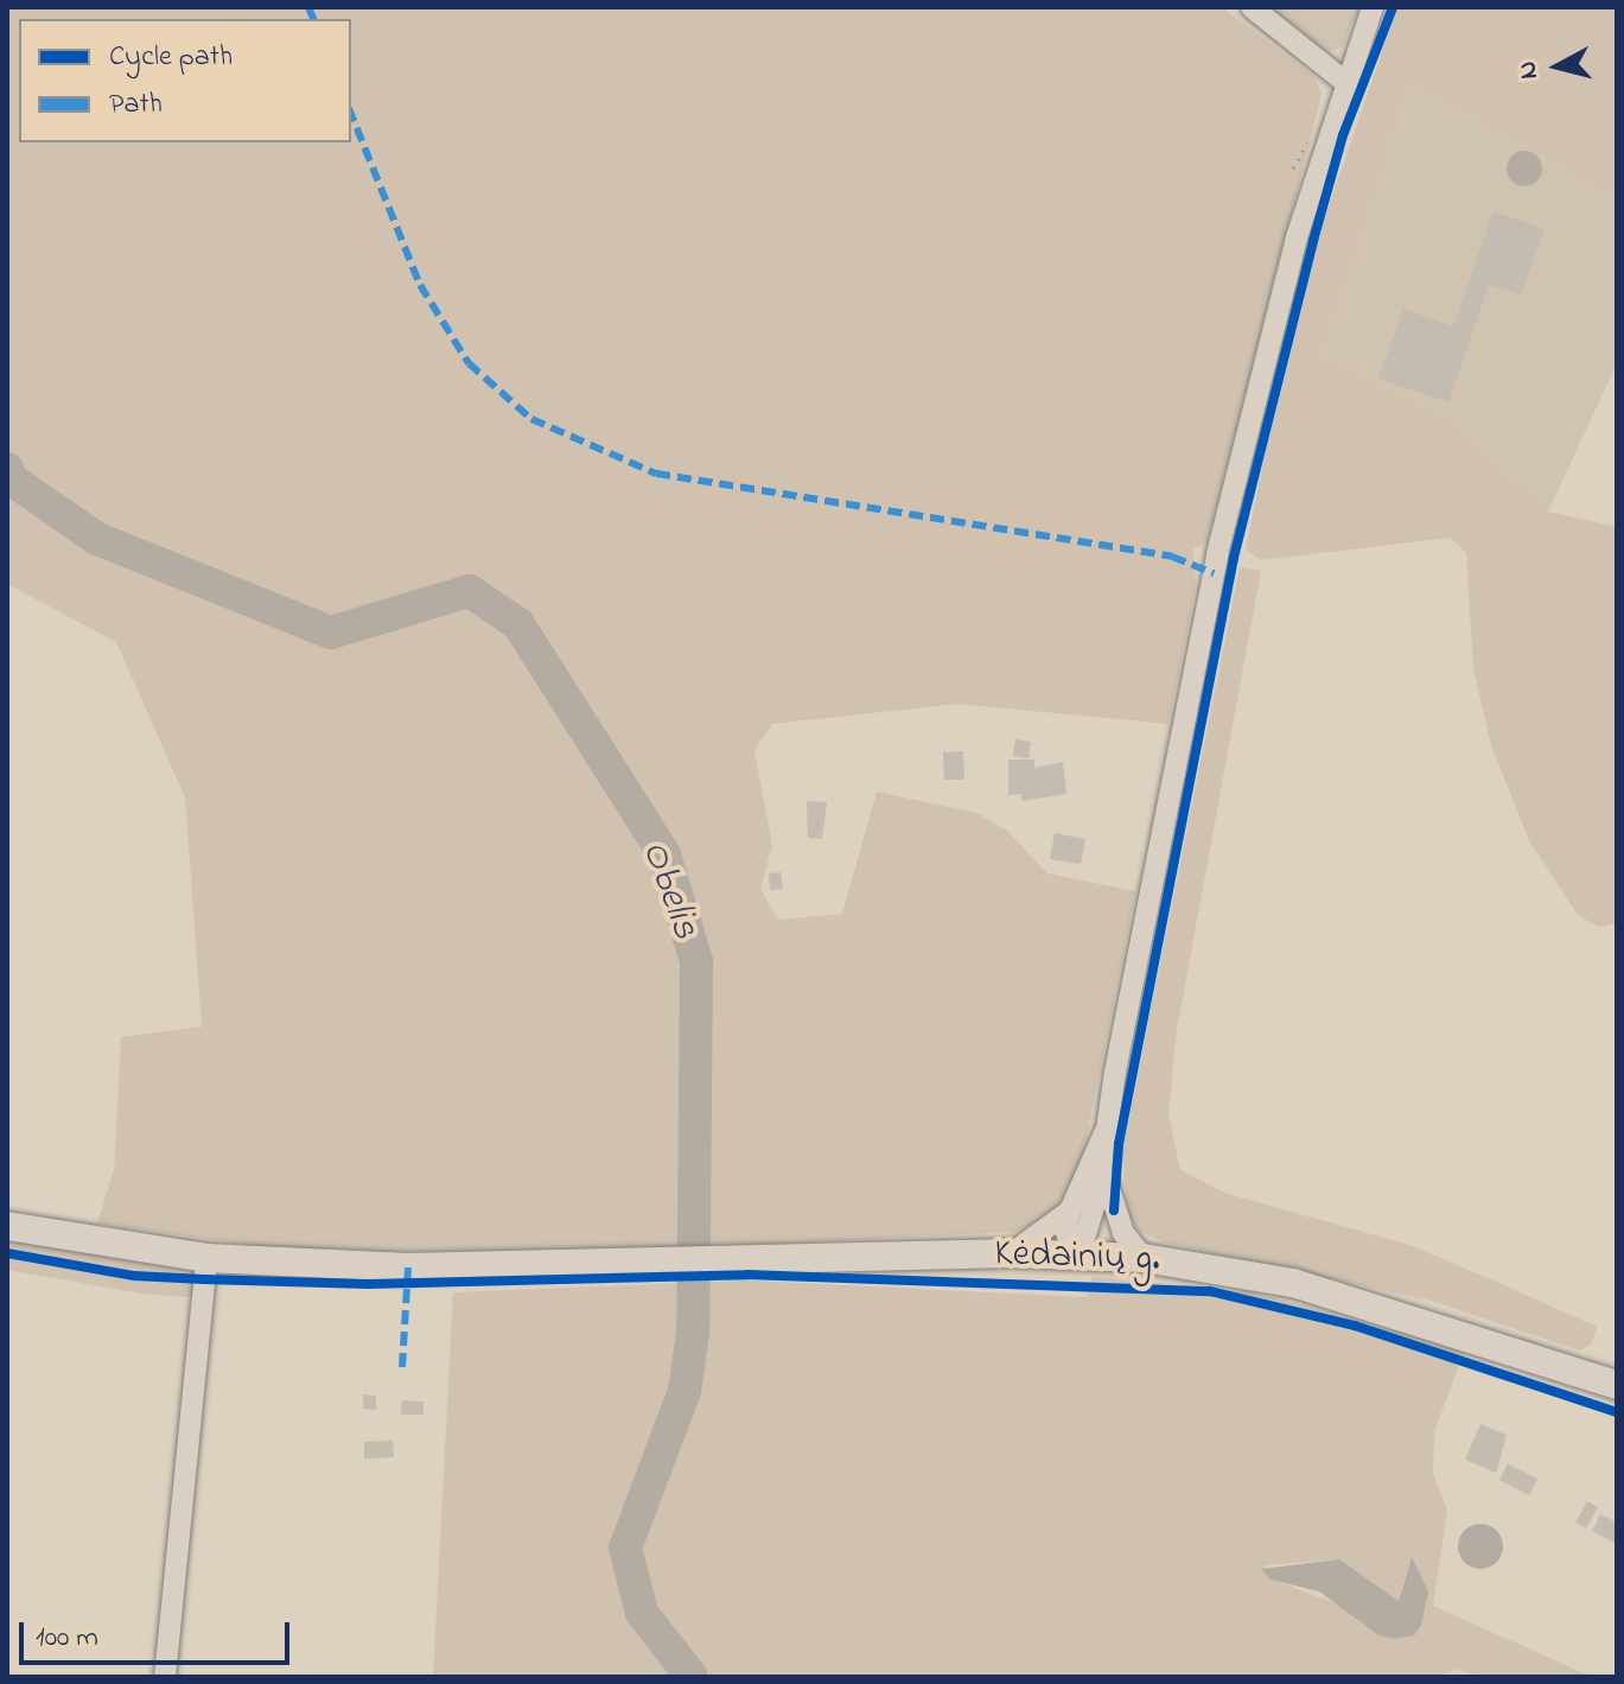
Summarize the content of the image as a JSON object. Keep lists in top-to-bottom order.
{
  "streets": {
    "main road": ["Kėdainių g."]
  },
  "water": ["Obelis"],
  "legend": ["Cycle path", "Path"],
  "scale_bar": "100 m",
  "north": "left"
}
